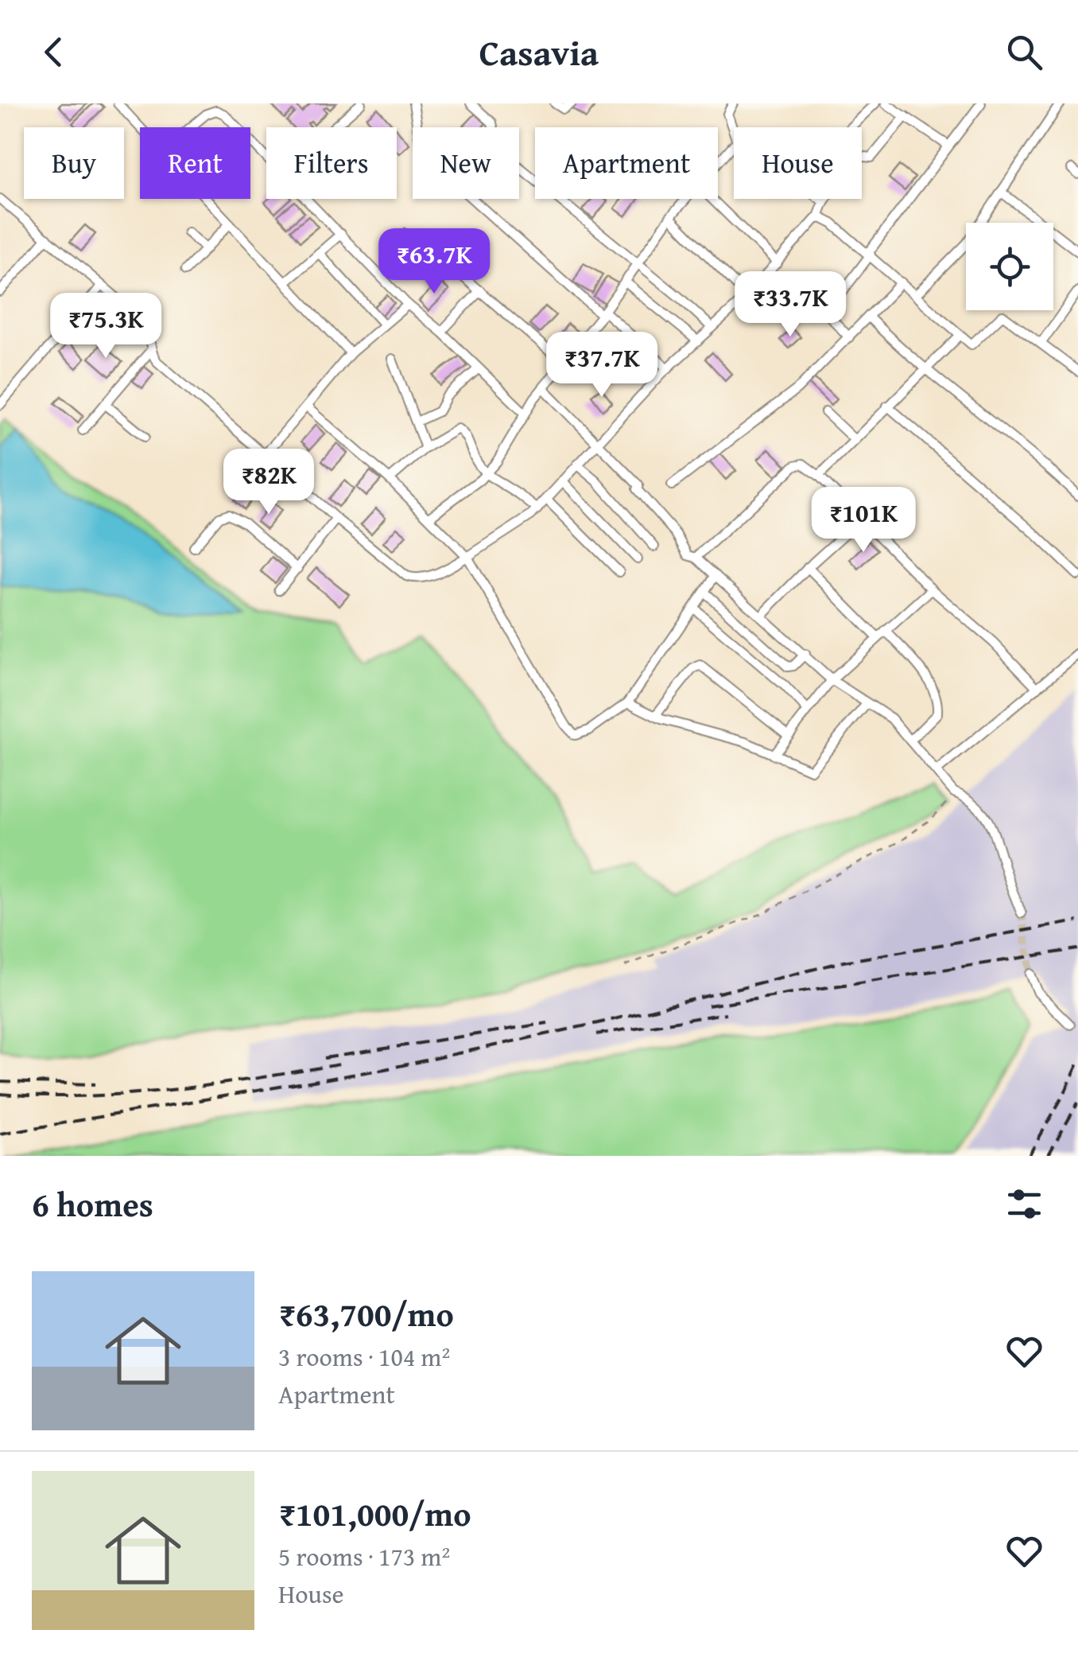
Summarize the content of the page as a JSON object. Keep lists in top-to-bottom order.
{
  "page": {
    "header": "Casavia",
    "chip": [
      "Buy",
      "Rent",
      "Filters",
      "New",
      "Apartment",
      "House"
    ],
    "price": [
      "₹63.7K",
      "₹33.7K",
      "₹75.3K",
      "₹37.7K",
      "₹82K",
      "₹101K"
    ],
    "heading": "6 homes",
    "list": [
      {
        "name": "₹63,700/mo",
        "note": "3 rooms · 104 m² · Apartment"
      },
      {
        "name": "₹101,000/mo",
        "note": "5 rooms · 173 m² · House"
      }
    ]
  }
}
